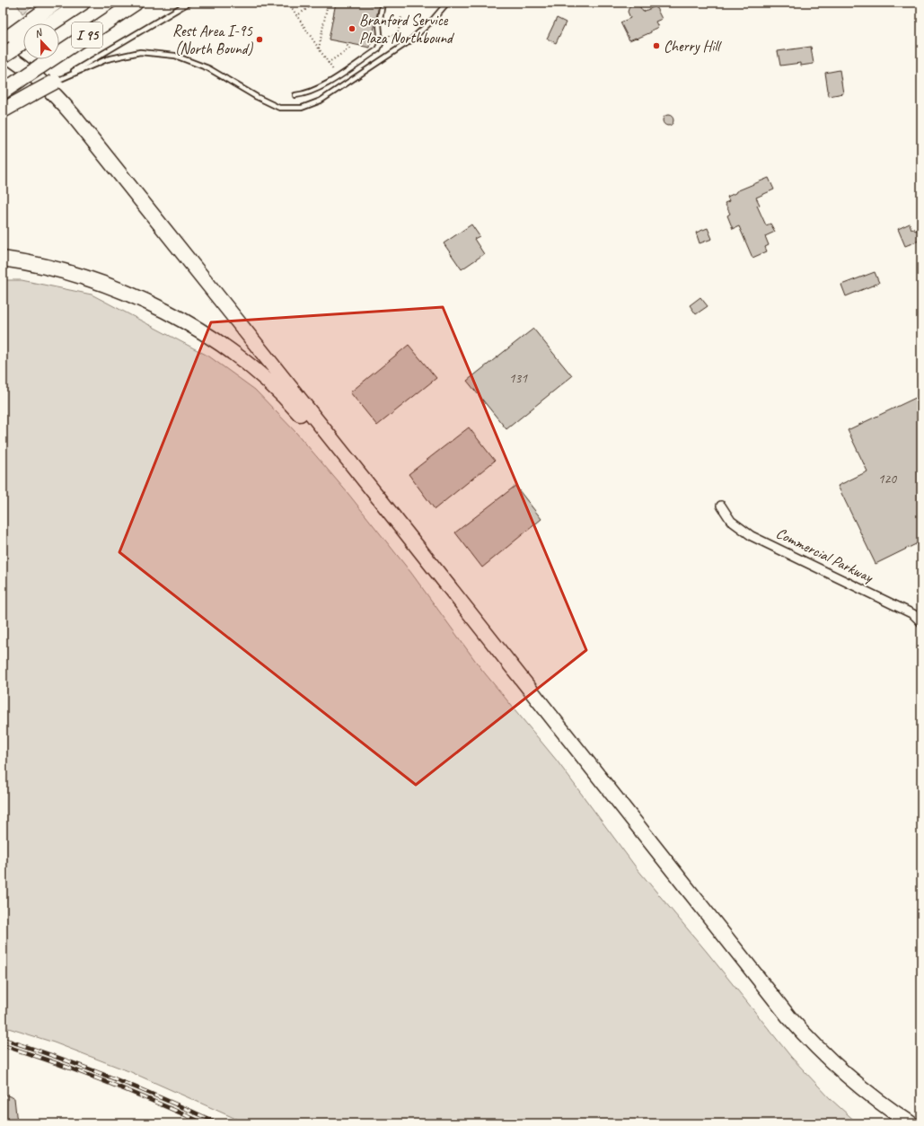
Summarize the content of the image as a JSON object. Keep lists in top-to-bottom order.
{
  "streets": {
    "highway": ["I 95"],
    "street": ["Commercial Parkway"]
  },
  "places": ["Branford Service Plaza Northbound", "Rest Area I-95 (North Bound)", "Cherry Hill"],
  "house_numbers": ["131", "120"],
  "north": "top"
}
